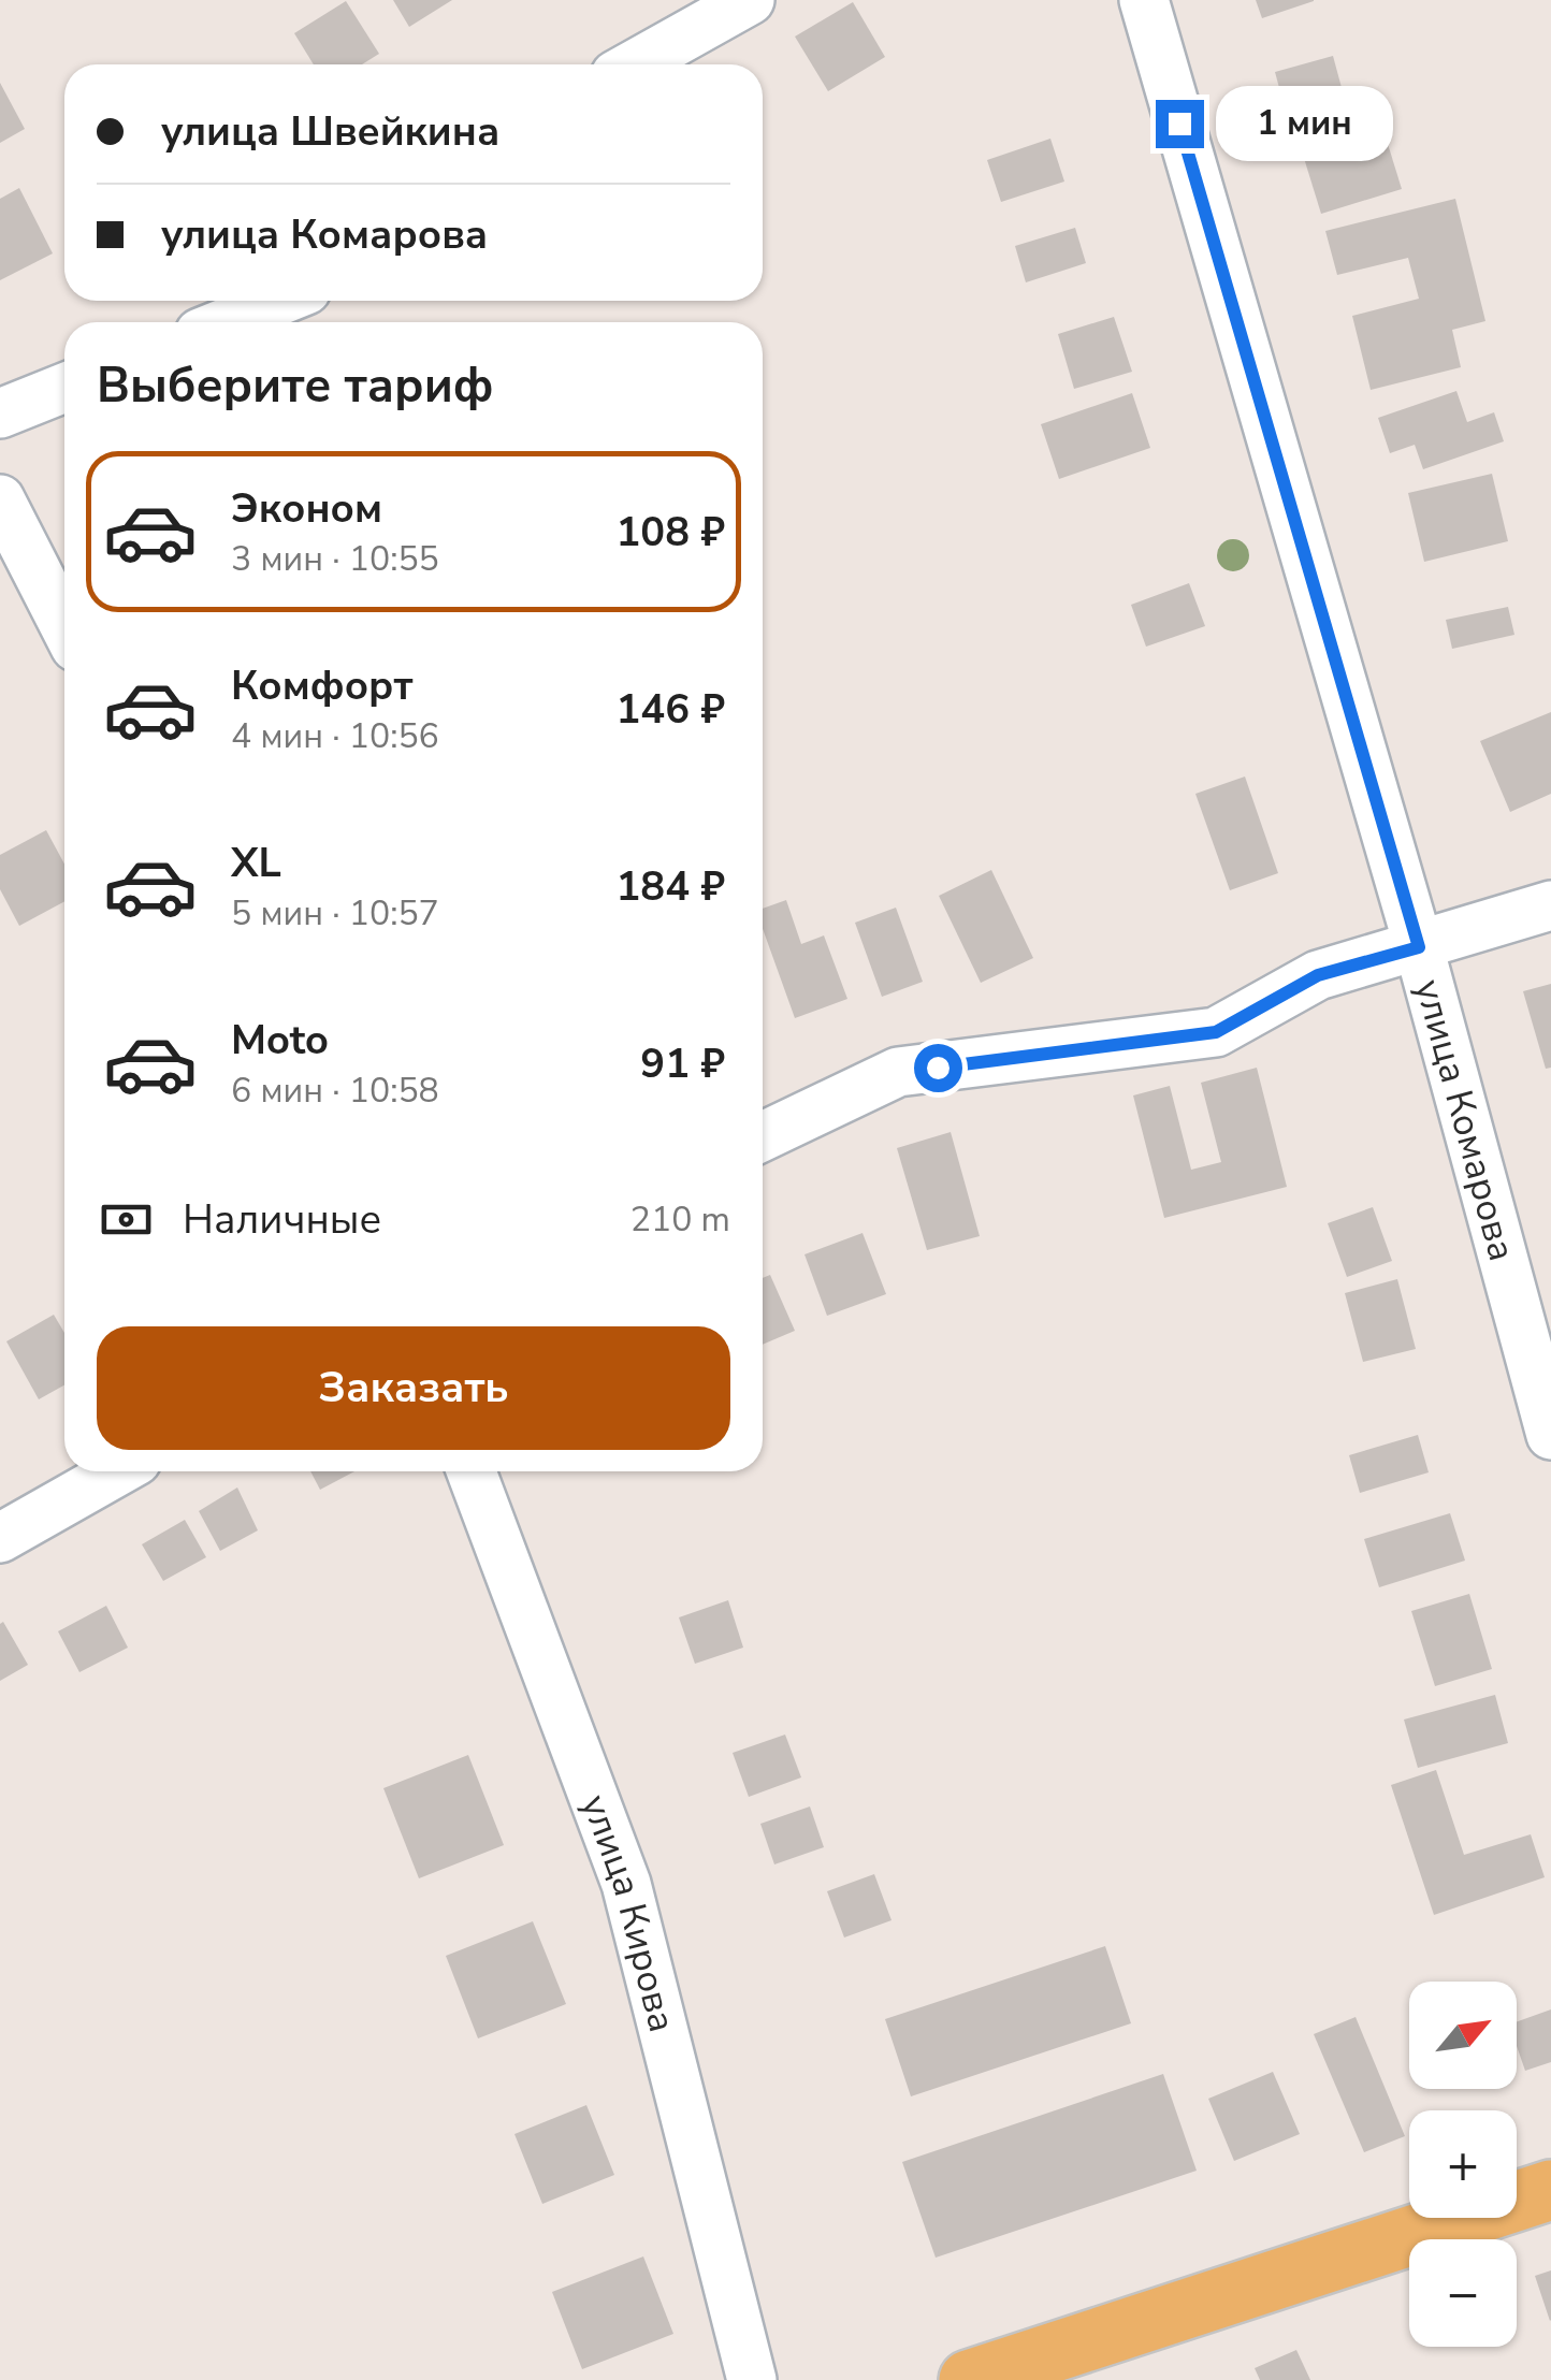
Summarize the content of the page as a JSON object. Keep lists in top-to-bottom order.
{
  "streets": {
    "street": ["улица Комарова", "улица Кирова"]
  },
  "north": "top right",
  "page": {
    "banner": ["улица Швейкина", "улица Комарова"],
    "bubble": "1 мин",
    "heading": "Выберите тариф",
    "list": [
      {
        "name": "Эконом",
        "note": "3 мин · 10:55",
        "value": "108 ₽"
      },
      {
        "name": "Комфорт",
        "note": "4 мин · 10:56",
        "value": "146 ₽"
      },
      {
        "name": "XL",
        "note": "5 мин · 10:57",
        "value": "184 ₽"
      },
      {
        "name": "Moto",
        "note": "6 мин · 10:58",
        "value": "91 ₽"
      }
    ],
    "pay": ["Наличные", "210 m"],
    "buttons": "Заказать",
    "map_buttons": ["+", "−"]
  }
}
